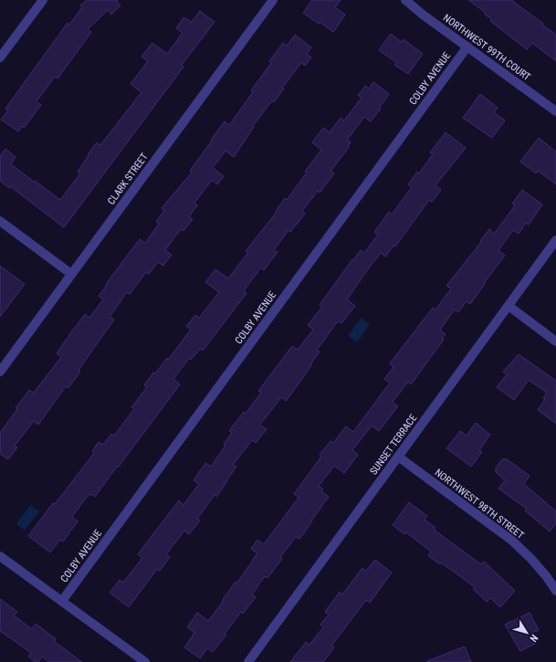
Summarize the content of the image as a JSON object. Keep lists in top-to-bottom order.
{
  "streets": {
    "street": [
      "NORTHWEST 99TH COURT",
      "COLBY AVENUE",
      "CLARK STREET",
      "SUNSET TERRACE",
      "NORTHWEST 98TH STREET"
    ]
  },
  "crossings": [
    ["NORTHWEST 99TH COURT", "COLBY AVENUE"],
    ["SUNSET TERRACE", "NORTHWEST 98TH STREET"]
  ],
  "north": "bottom right"
}
